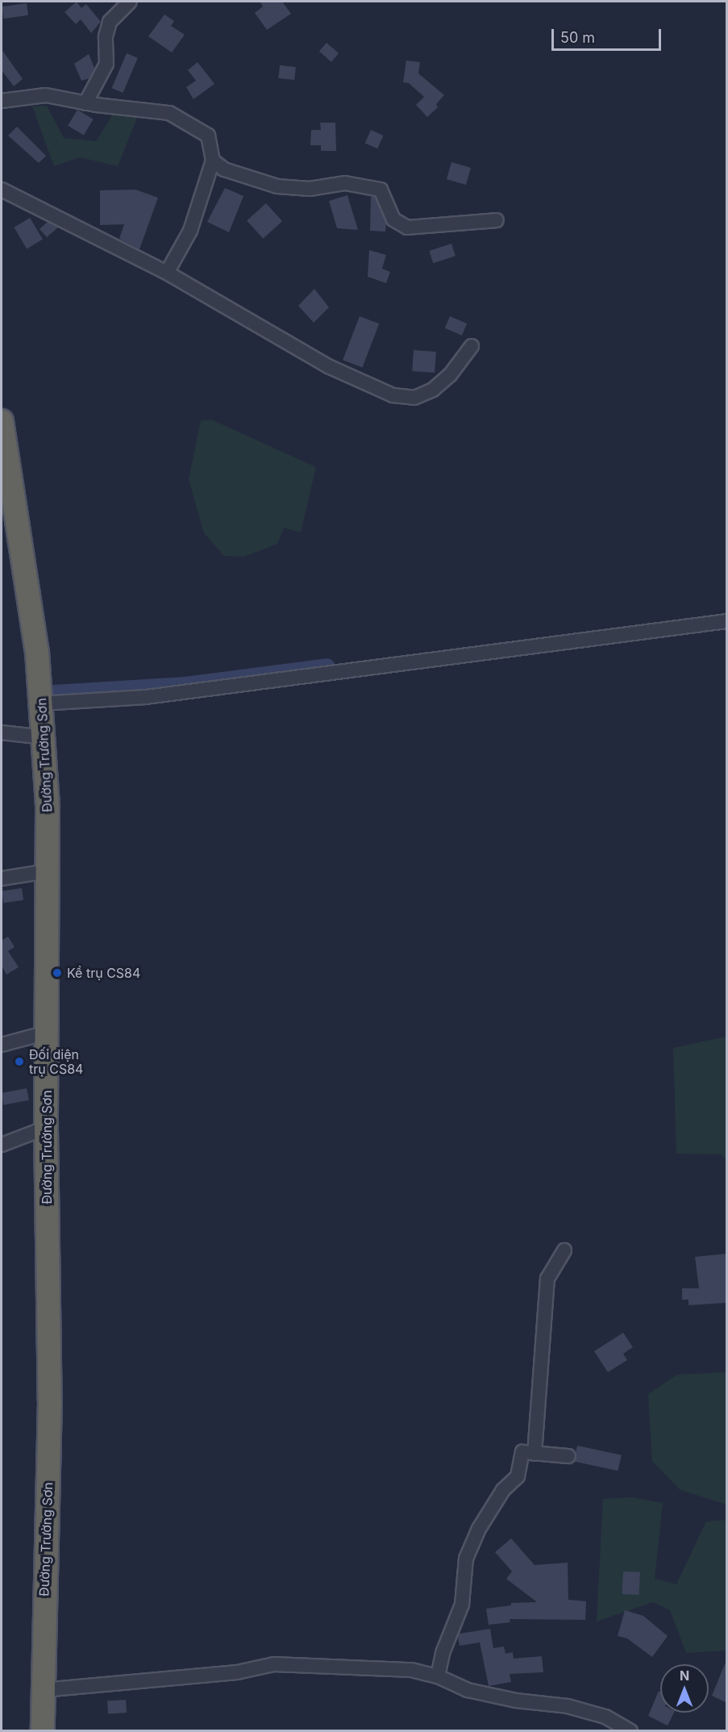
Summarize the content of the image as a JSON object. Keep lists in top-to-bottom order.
{
  "streets": {
    "highway": ["Đường Trường Sơn"]
  },
  "places": ["Kề trụ CS84", "Đối diện trụ CS84"],
  "scale_bar": "50 m",
  "north": "top"
}
